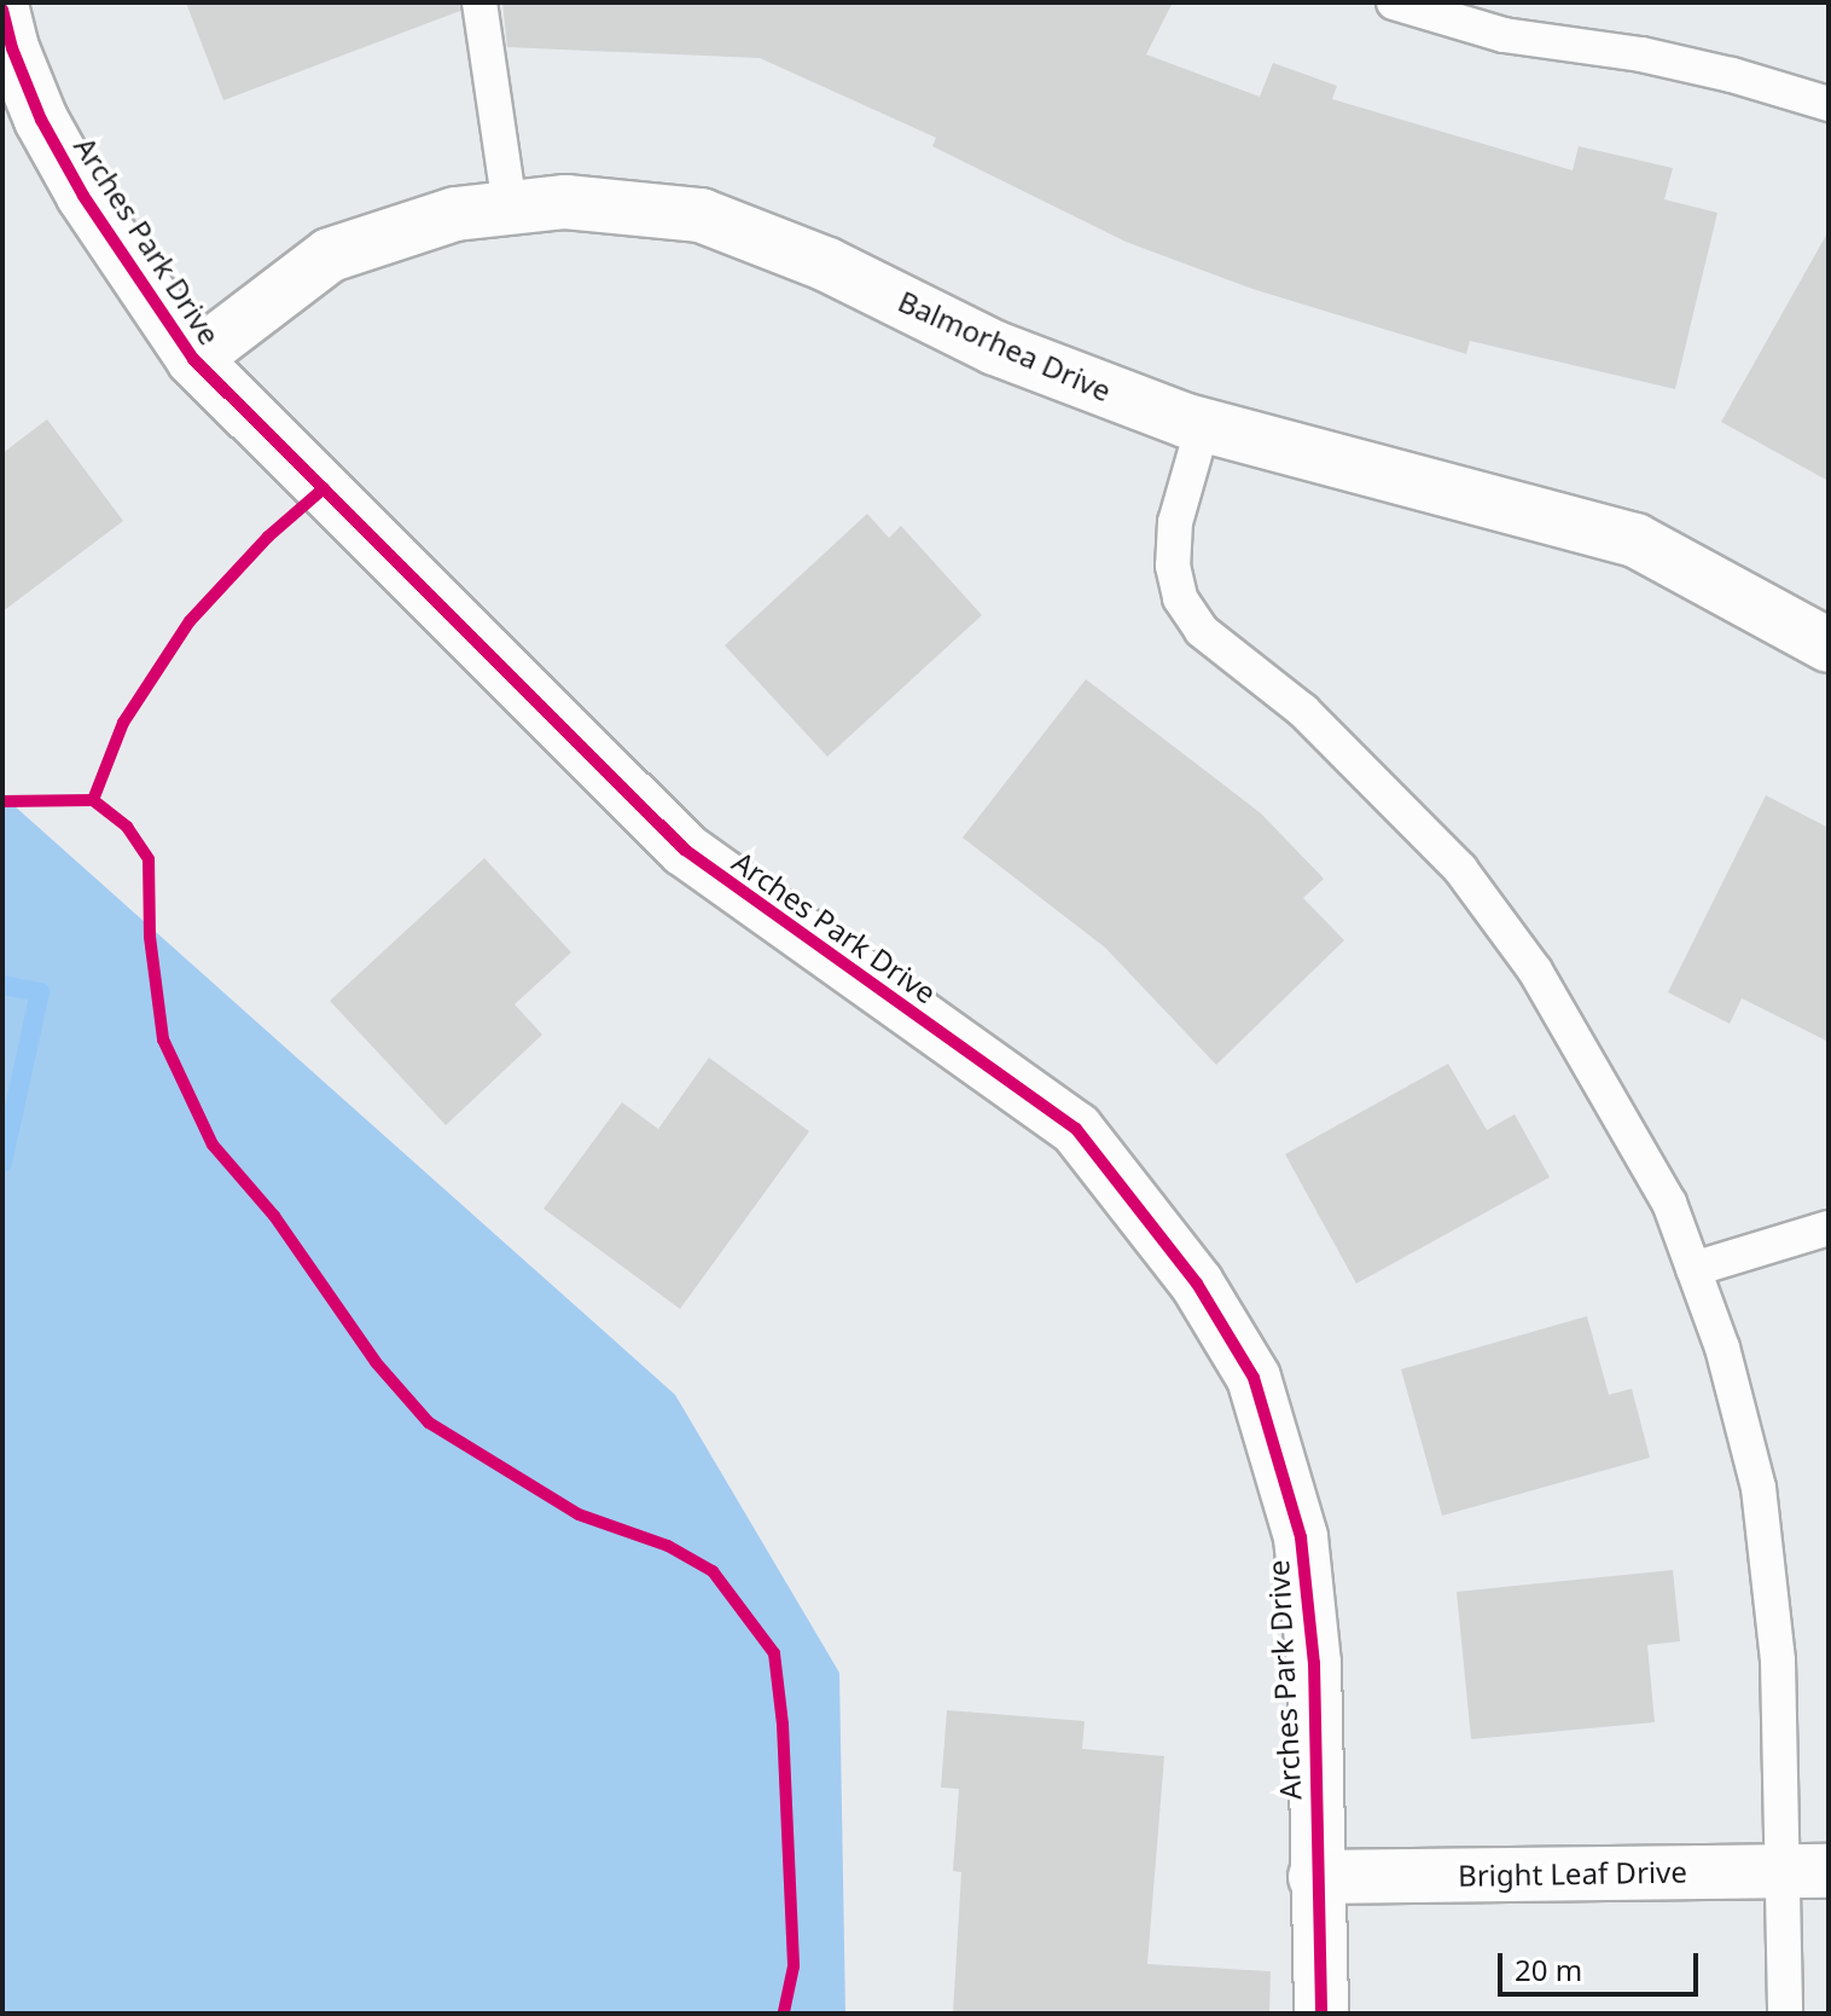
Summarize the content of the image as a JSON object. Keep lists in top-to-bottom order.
{
  "streets": {
    "street": ["Arches Park Drive", "Balmorhea Drive", "Bright Leaf Drive"]
  },
  "crossings": [
    ["Arches Park Drive", "Balmorhea Drive"],
    ["Arches Park Drive", "Bright Leaf Drive"]
  ],
  "scale_bar": "20 m"
}
